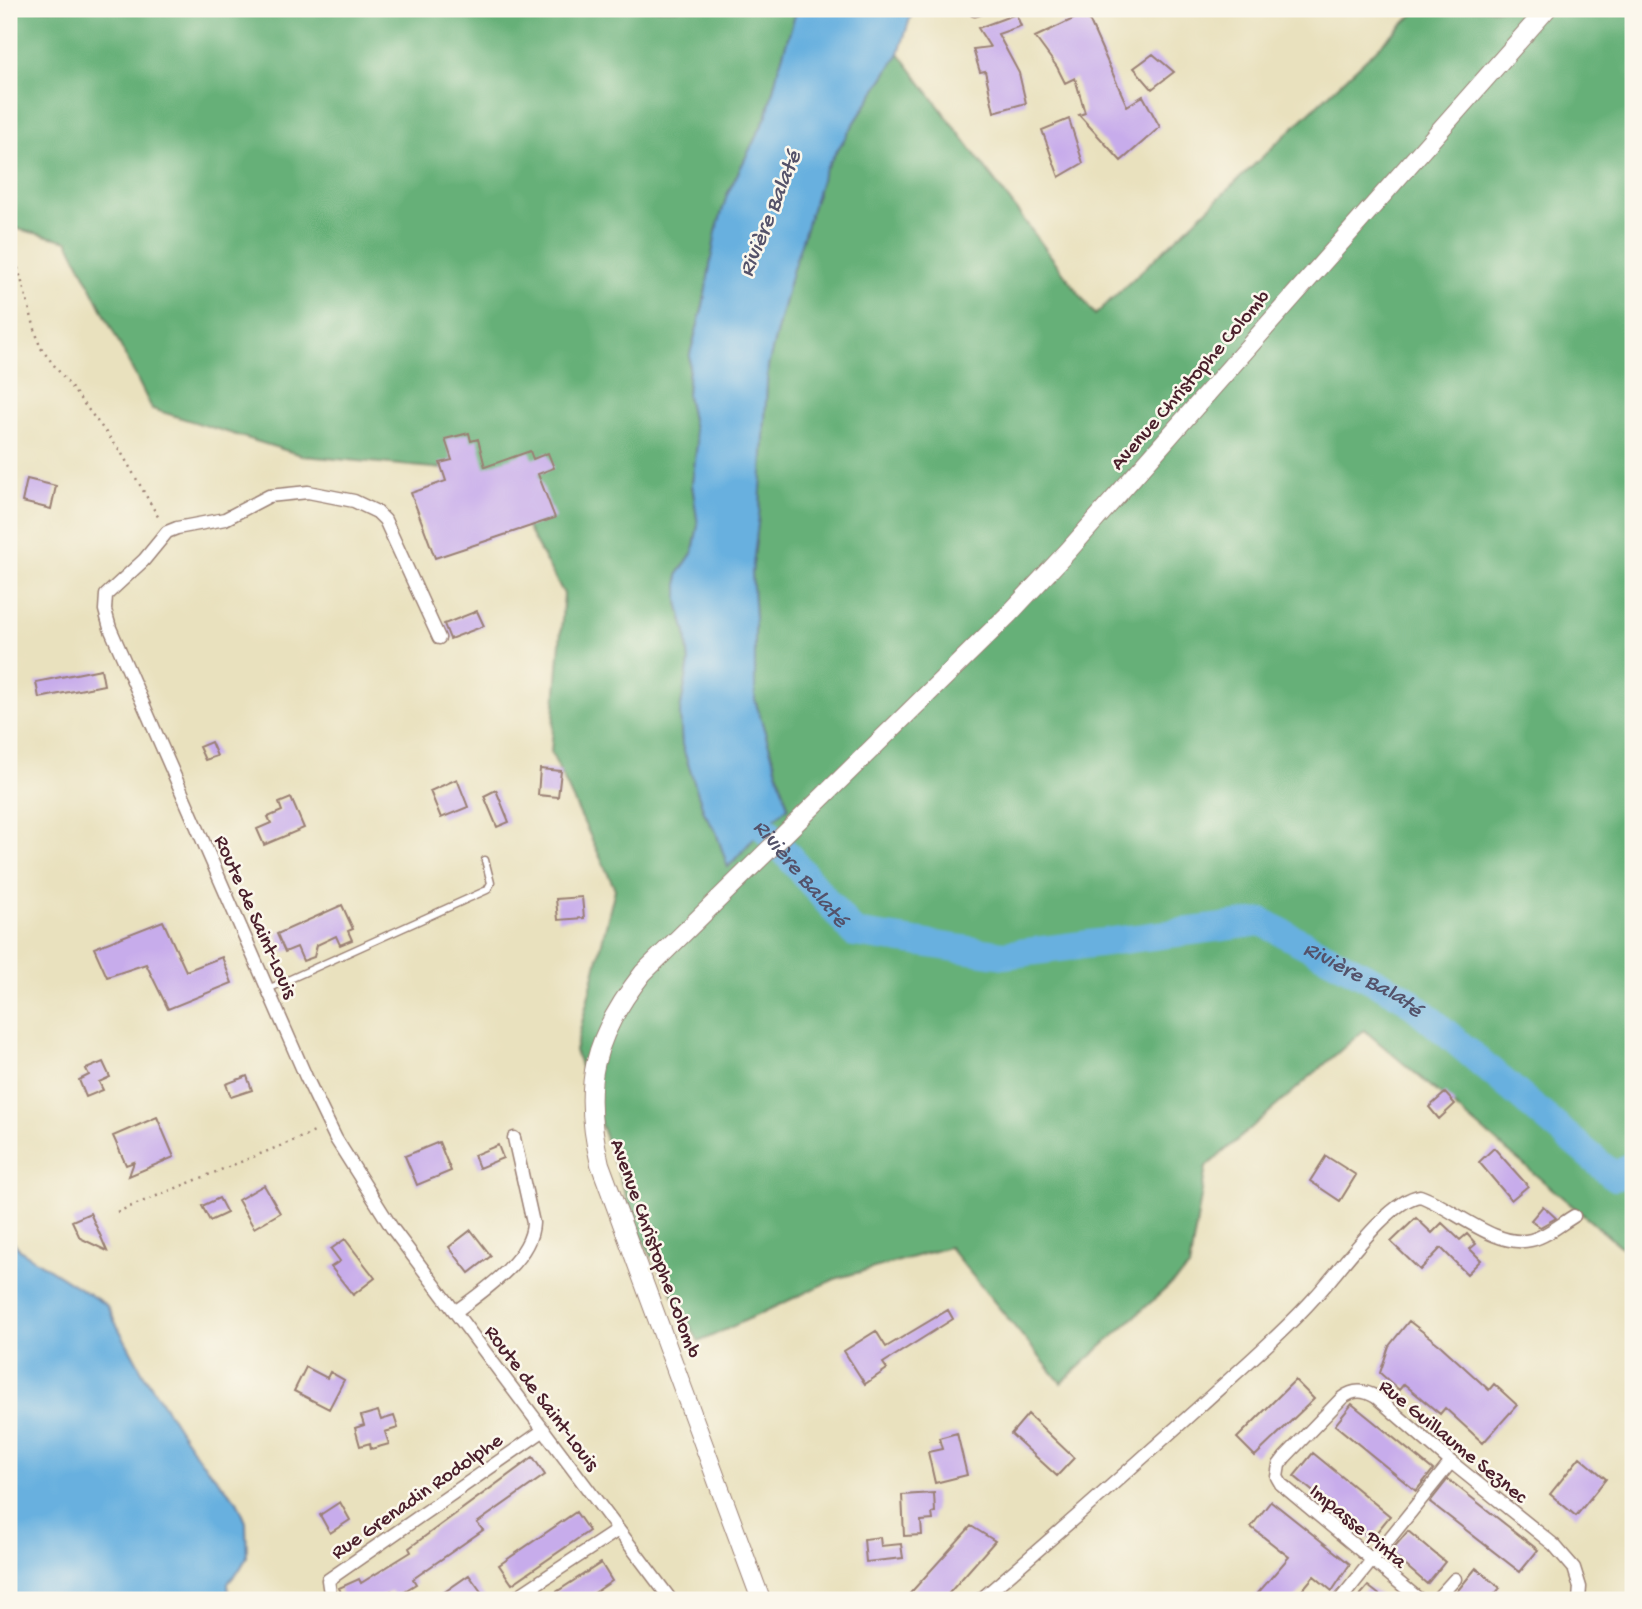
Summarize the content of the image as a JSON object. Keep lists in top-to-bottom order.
{
  "streets": {
    "street": [
      "Avenue Christophe Colomb",
      "Route de Saint-Louis",
      "Rue Guillaume Seznec",
      "Rue Grenadin Rodolphe",
      "Impasse Pinta"
    ]
  },
  "crossings": [
    ["Route de Saint-Louis", "Rue Grenadin Rodolphe"],
    ["Rue Guillaume Seznec", "Impasse Pinta"]
  ],
  "water": ["Rivière Balaté"]
}
